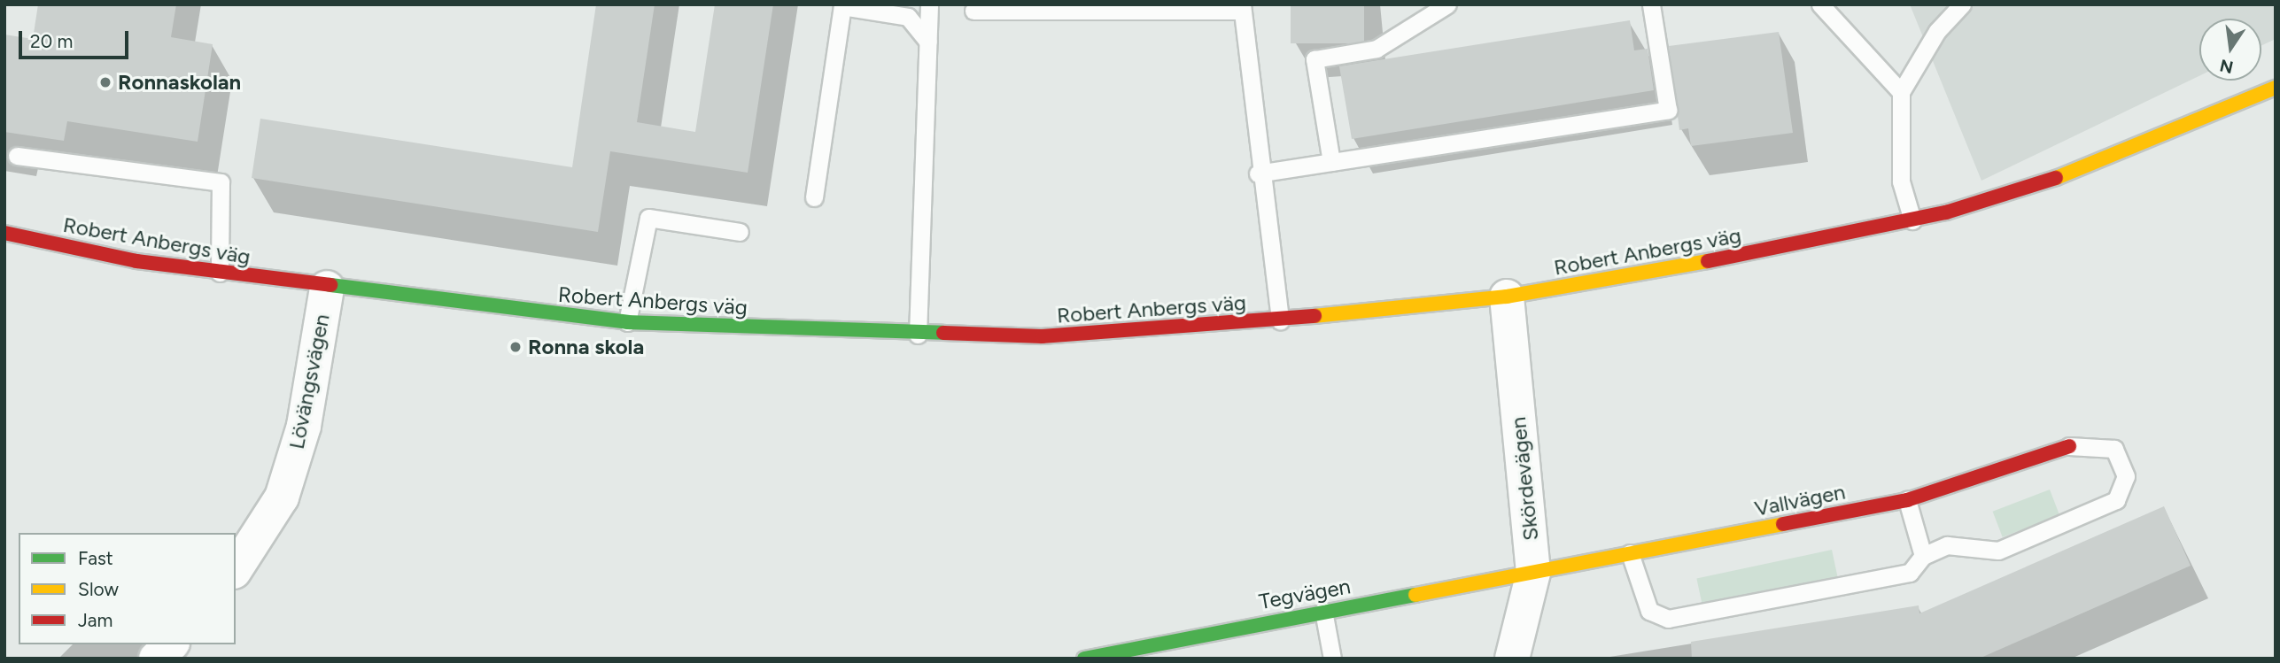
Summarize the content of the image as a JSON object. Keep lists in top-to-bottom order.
{
  "streets": {
    "street": [
      "Robert Anbergs väg",
      "Lövängsvägen",
      "Skördevägen",
      "Vallvägen",
      "Tegvägen"
    ]
  },
  "crossings": [
    ["Robert Anbergs väg", "Lövängsvägen"],
    ["Robert Anbergs väg", "Skördevägen"],
    ["Skördevägen", "Vallvägen"],
    ["Skördevägen", "Tegvägen"],
    ["Vallvägen", "Tegvägen"]
  ],
  "places": ["Ronnaskolan", "Ronna skola"],
  "legend": ["Fast", "Slow", "Jam"],
  "scale_bar": "20 m",
  "north": "bottom"
}
